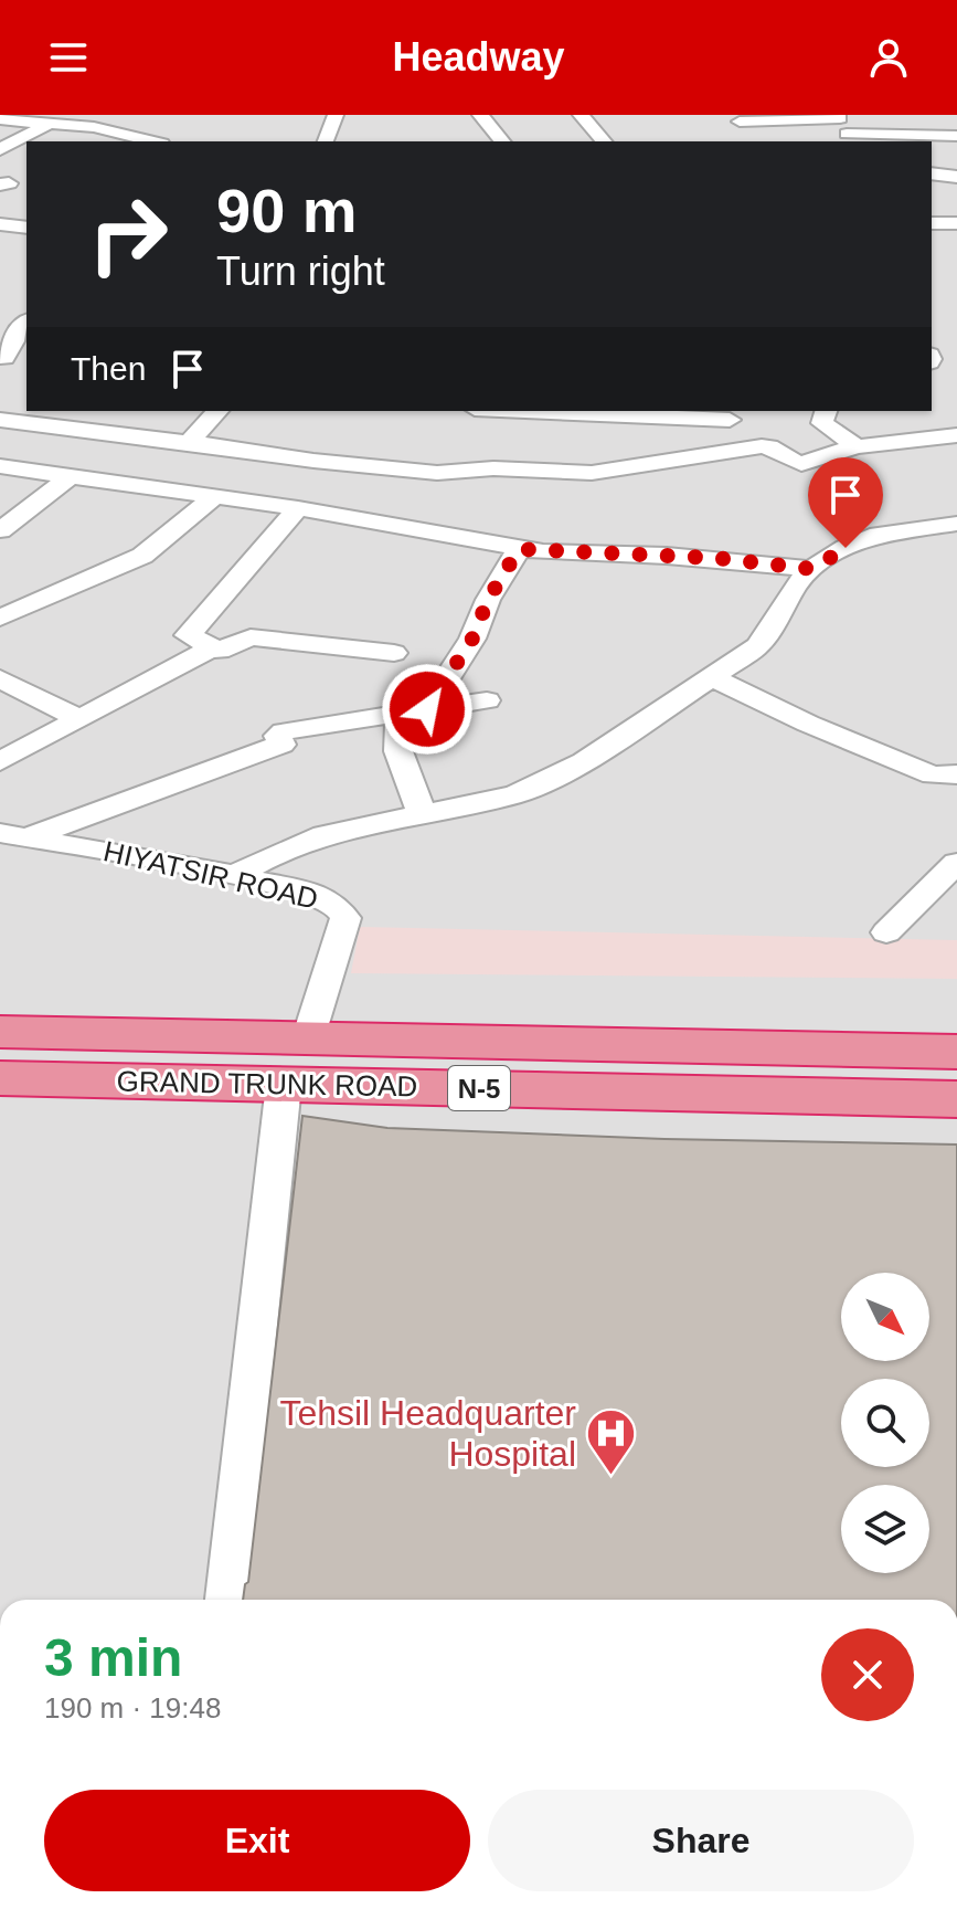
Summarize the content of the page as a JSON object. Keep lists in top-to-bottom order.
{
  "streets": {
    "highway": ["GRAND TRUNK ROAD", "N-5"],
    "street": ["HIYATSIR ROAD"]
  },
  "crossings": [
    ["HIYATSIR ROAD", "GRAND TRUNK ROAD"]
  ],
  "places": {
    "hospital": ["Tehsil Headquarter Hospital"]
  },
  "north": "bottom right",
  "page": {
    "header": "Headway",
    "turn": ["90 m", "Turn right"],
    "then": "Then",
    "heading": ["3 min", "190 m · 19:48"],
    "buttons": ["Exit", "Share"]
  }
}
